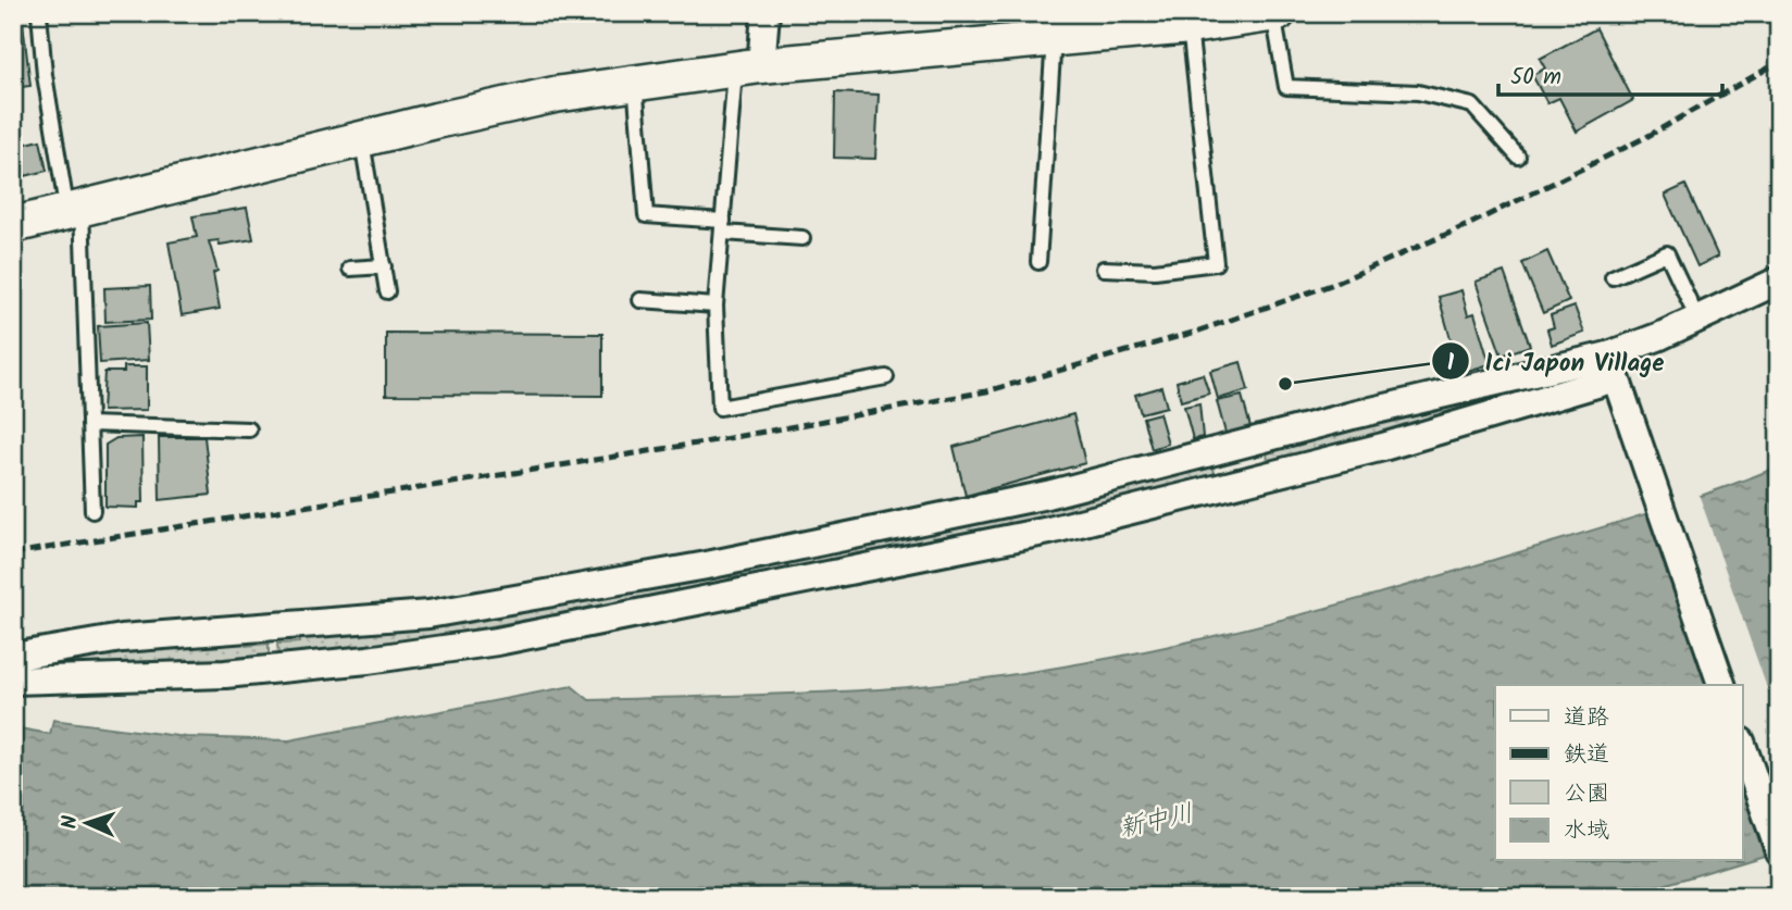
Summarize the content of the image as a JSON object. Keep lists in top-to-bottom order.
{
  "water": ["新中川"],
  "places": ["Ici Japon Village"],
  "legend": [
    "道路",
    "鉄道",
    "公園",
    "水域"
  ],
  "scale_bar": "50 m",
  "north": "left"
}
